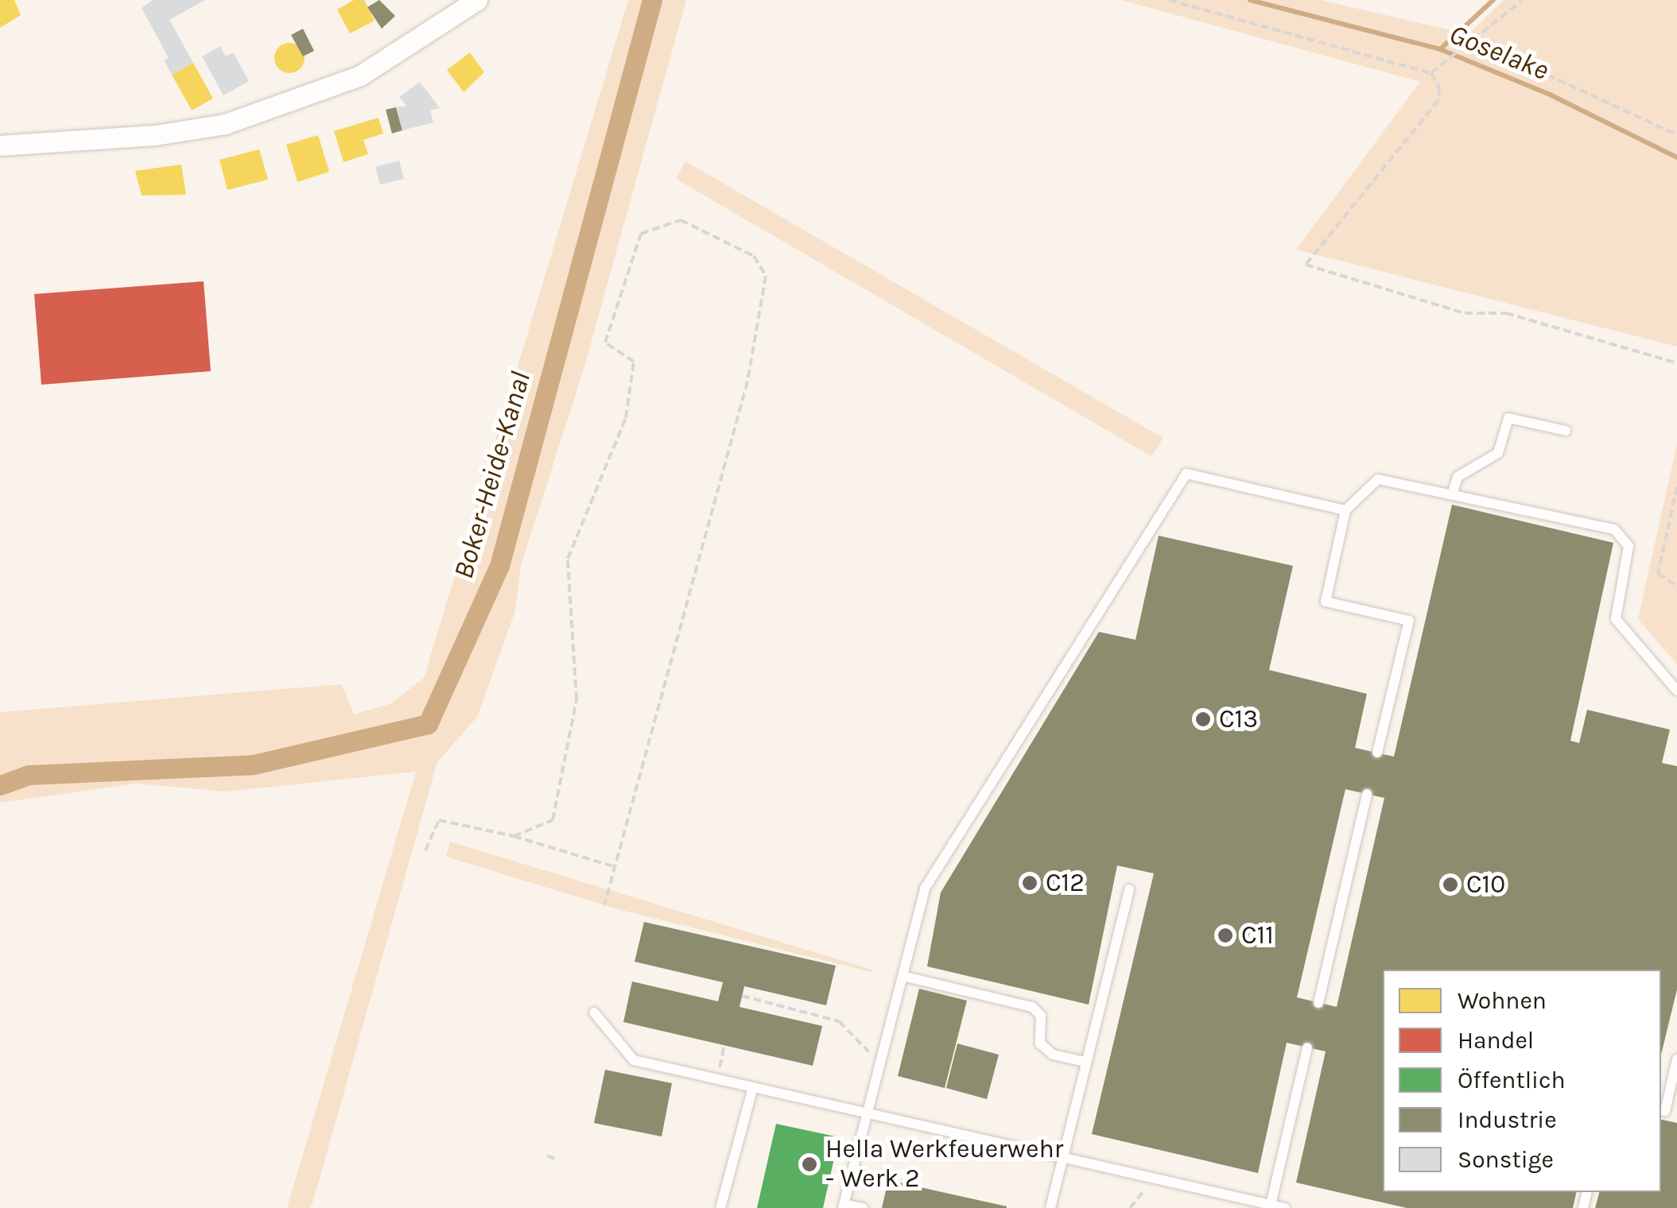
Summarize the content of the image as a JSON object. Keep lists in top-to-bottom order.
{
  "water": ["Goselake", "Boker-Heide-Kanal"],
  "places": [
    "C13",
    "C12",
    "C10",
    "C11",
    "Hella Werkfeuerwehr - Werk 2"
  ],
  "legend": [
    "Wohnen",
    "Handel",
    "Öffentlich",
    "Industrie",
    "Sonstige"
  ]
}
